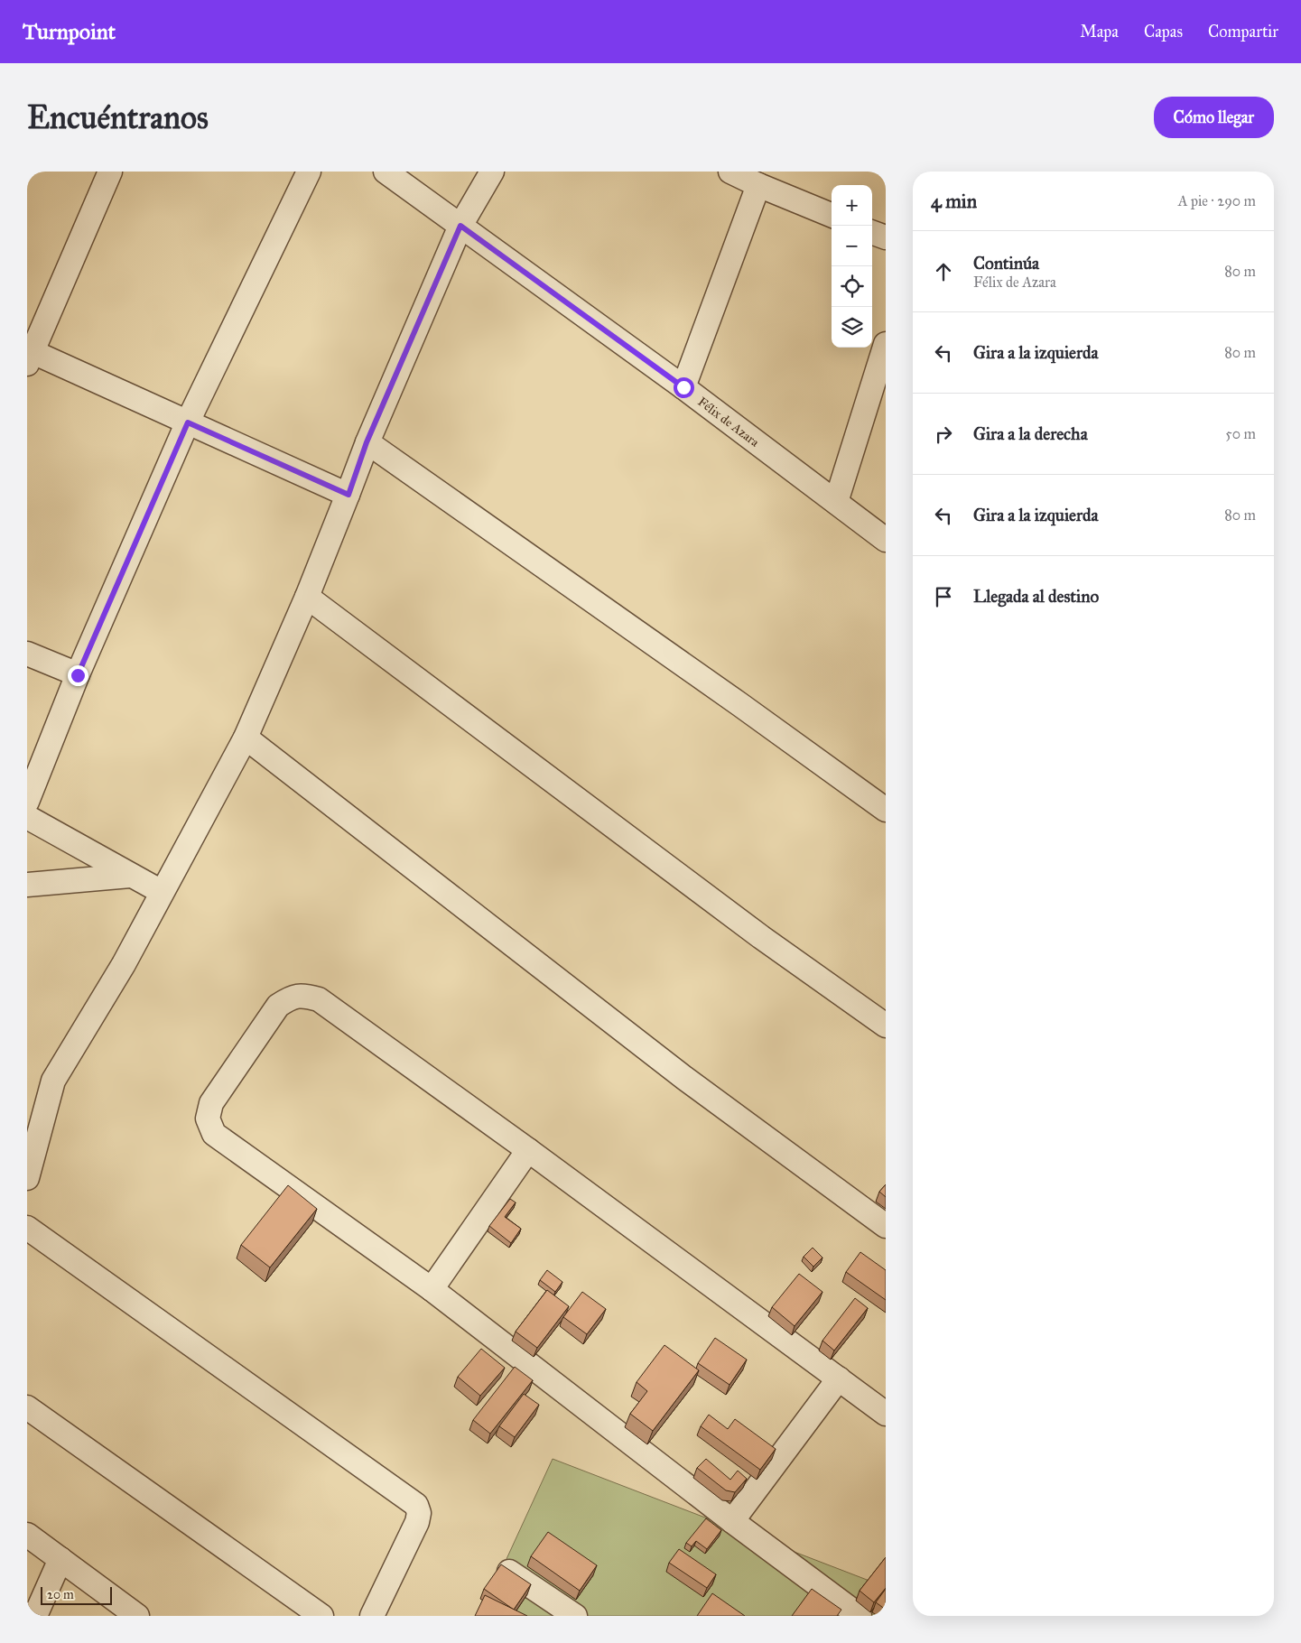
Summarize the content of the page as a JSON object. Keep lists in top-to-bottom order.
{
  "streets": {
    "street": ["Félix de Azara"]
  },
  "scale_bar": "20 m",
  "page": {
    "header": "Turnpoint",
    "nav": ["Mapa", "Capas", "Compartir"],
    "buttons": "Cómo llegar",
    "title": "Encuéntranos",
    "heading": ["4 min", "A pie · 290 m"],
    "map_buttons": ["+", "−"],
    "list": [
      ["Continúa", "Félix de Azara", "80 m"],
      ["Gira a la izquierda", "80 m"],
      ["Gira a la derecha", "50 m"],
      ["Gira a la izquierda", "80 m"],
      "Llegada al destino"
    ],
    "scale": "20 m"
  }
}
